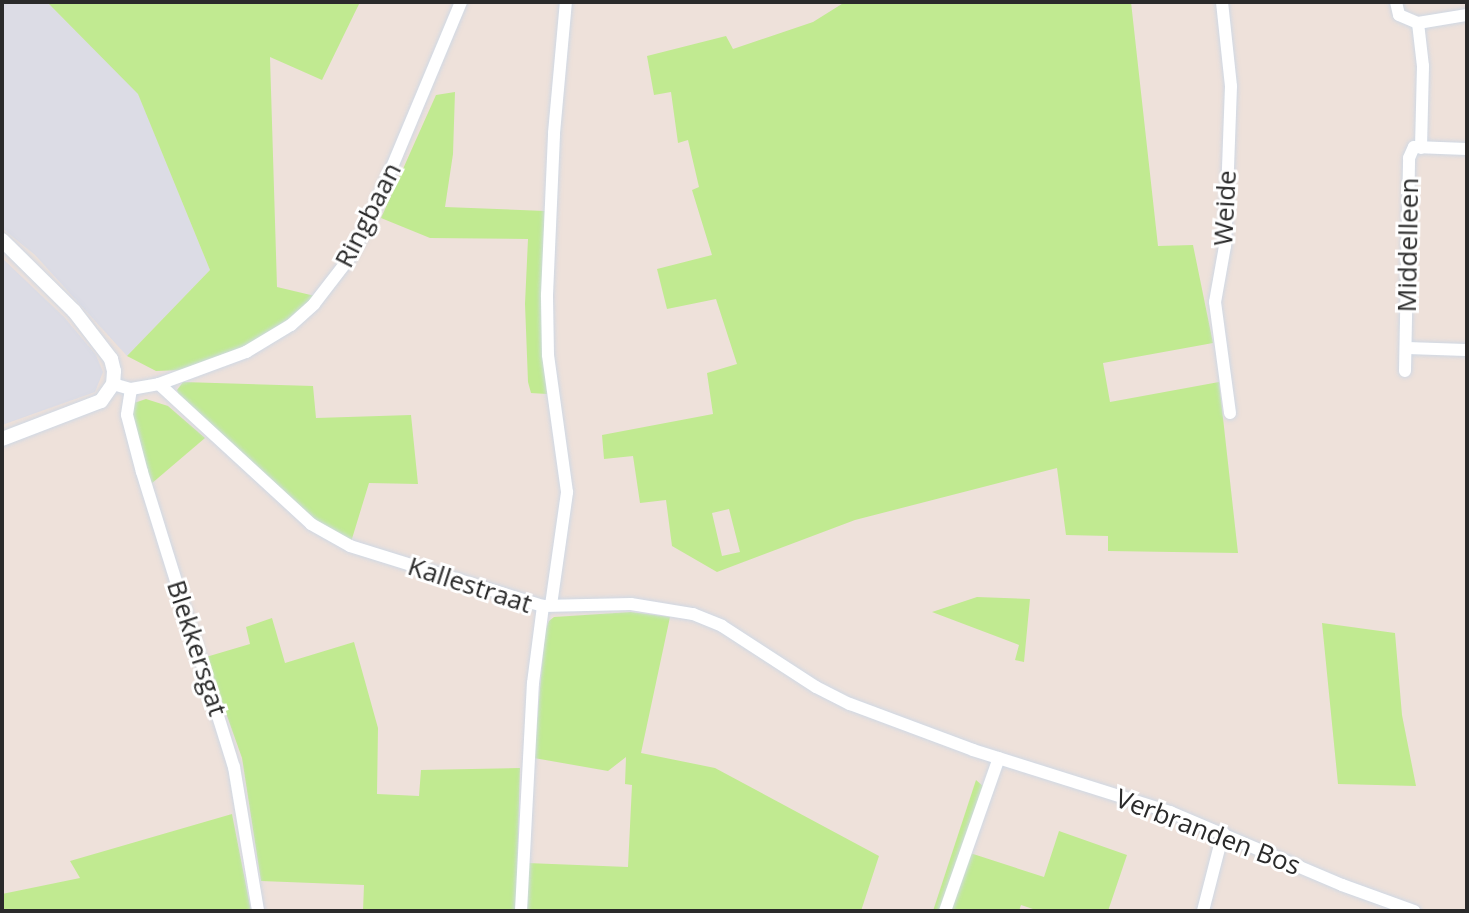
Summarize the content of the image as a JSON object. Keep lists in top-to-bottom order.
{
  "streets": {
    "street": [
      "Weide",
      "Ringbaan",
      "Middelleen",
      "Kallestraat",
      "Blekkersgat",
      "Verbranden Bos"
    ]
  },
  "crossings": [
    ["Ringbaan", "Kallestraat"],
    ["Ringbaan", "Blekkersgat"],
    ["Kallestraat", "Verbranden Bos"]
  ]
}
